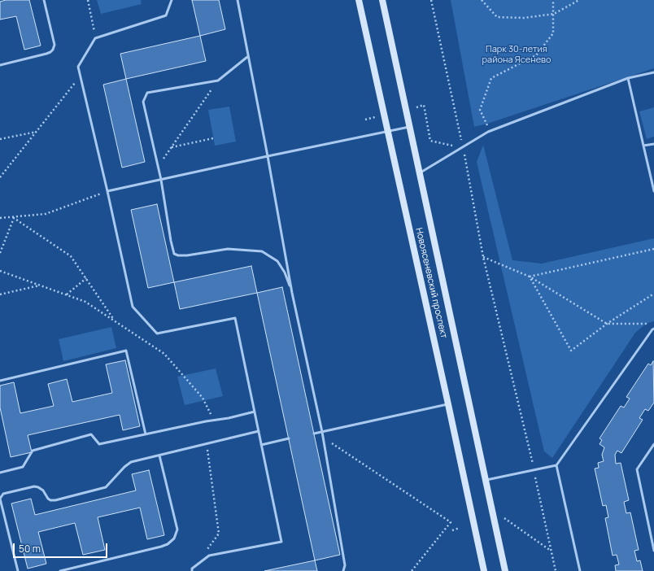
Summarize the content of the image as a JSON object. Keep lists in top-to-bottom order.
{
  "streets": {
    "street": ["Новоясеневский проспект"]
  },
  "parks": ["Парк 30-летия района Ясенево"],
  "scale_bar": "50 m"
}
